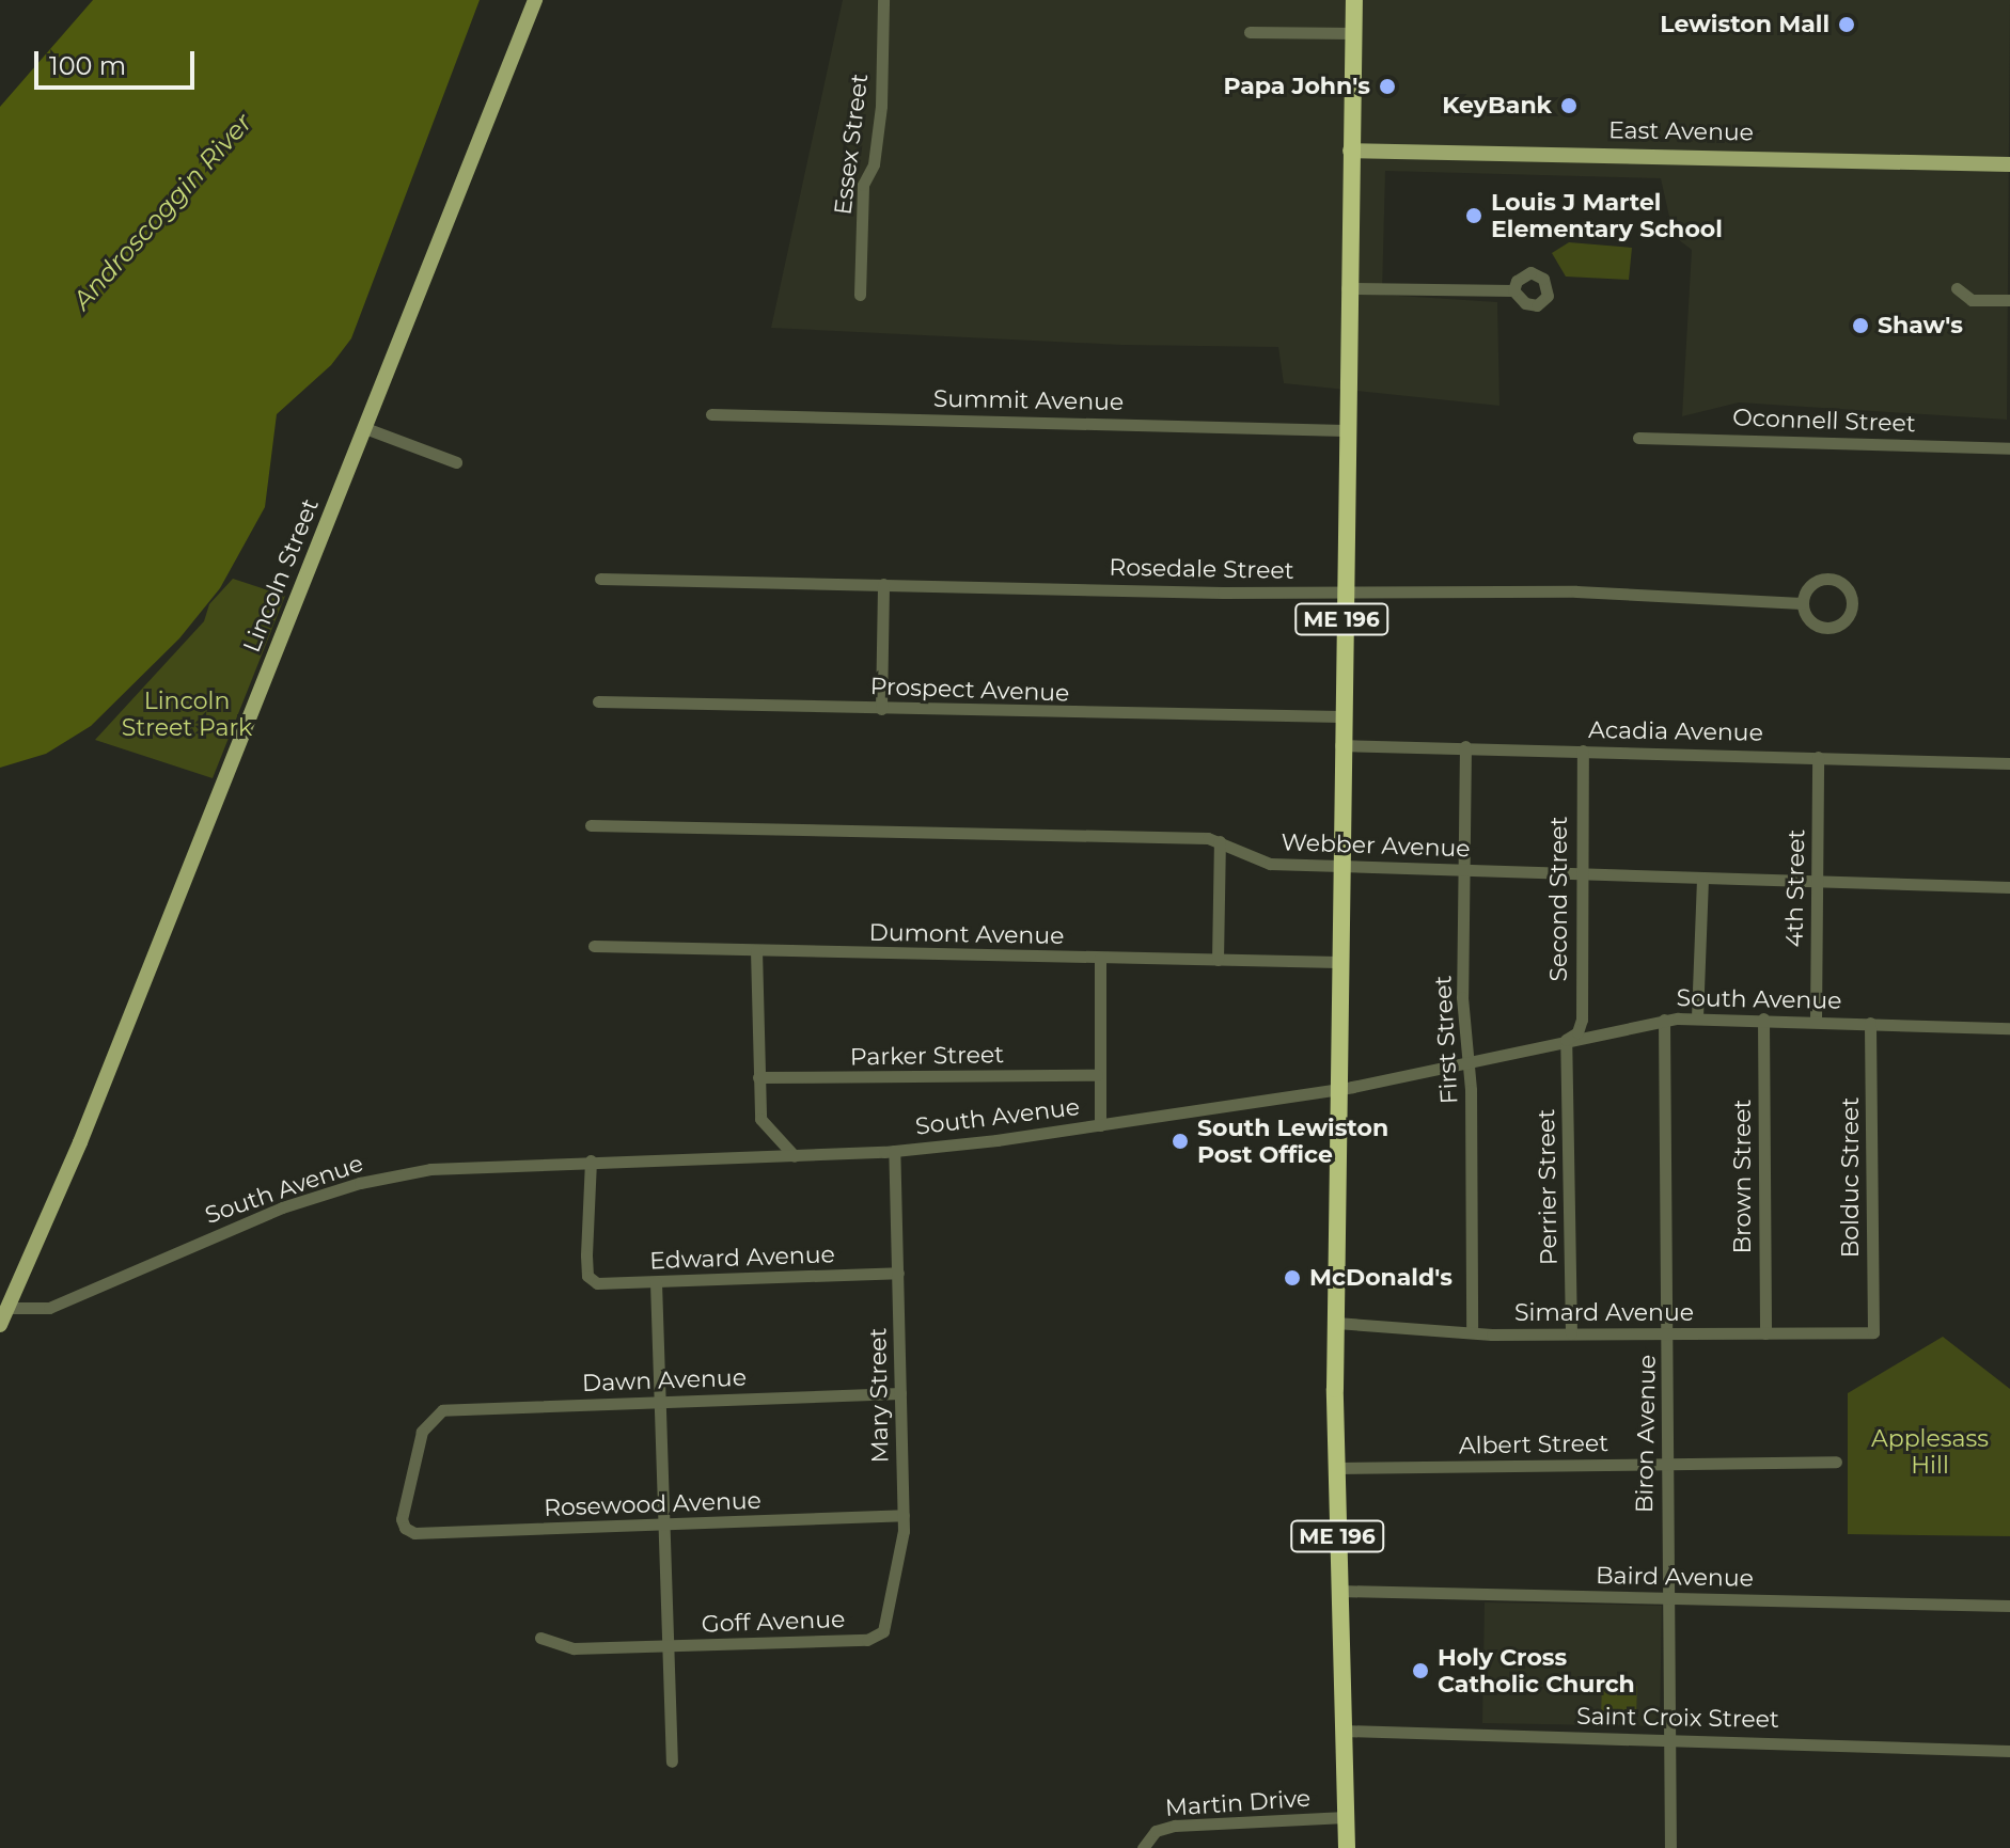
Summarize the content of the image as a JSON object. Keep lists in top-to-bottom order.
{
  "streets": {
    "highway": ["ME 196"],
    "main road": ["East Avenue", "Lincoln Street"],
    "street": [
      "Essex Street",
      "Summit Avenue",
      "Oconnell Street",
      "Rosedale Street",
      "Prospect Avenue",
      "Acadia Avenue",
      "Webber Avenue",
      "4th Street",
      "Second Street",
      "Dumont Avenue",
      "South Avenue",
      "First Street",
      "Parker Street",
      "Brown Street",
      "Bolduc Street",
      "Perrier Street",
      "Edward Avenue",
      "Simard Avenue",
      "Dawn Avenue",
      "Mary Street",
      "Biron Avenue",
      "Albert Street",
      "Rosewood Avenue",
      "Baird Avenue",
      "Goff Avenue",
      "Saint Croix Street",
      "Martin Drive"
    ]
  },
  "crossings": [
    ["East Avenue", "ME 196"],
    ["Summit Avenue", "ME 196"],
    ["Rosedale Street", "ME 196"],
    ["Lincoln Street", "South Avenue"],
    ["ME 196", "Prospect Avenue"],
    ["ME 196", "Acadia Avenue"],
    ["ME 196", "Webber Avenue"],
    ["ME 196", "Dumont Avenue"],
    ["ME 196", "South Avenue"],
    ["ME 196", "Simard Avenue"],
    ["ME 196", "Albert Street"],
    ["ME 196", "Baird Avenue"],
    ["ME 196", "Saint Croix Street"],
    ["ME 196", "Martin Drive"],
    ["Acadia Avenue", "4th Street"],
    ["Acadia Avenue", "Second Street"],
    ["Acadia Avenue", "First Street"],
    ["Webber Avenue", "4th Street"],
    ["Webber Avenue", "Second Street"],
    ["Webber Avenue", "First Street"],
    ["4th Street", "South Avenue"],
    ["Second Street", "South Avenue"],
    ["Second Street", "Perrier Street"],
    ["South Avenue", "First Street"],
    ["South Avenue", "Brown Street"],
    ["South Avenue", "Bolduc Street"],
    ["South Avenue", "Perrier Street"],
    ["South Avenue", "Edward Avenue"],
    ["South Avenue", "Mary Street"],
    ["South Avenue", "Biron Avenue"],
    ["First Street", "Simard Avenue"],
    ["Brown Street", "Simard Avenue"],
    ["Bolduc Street", "Simard Avenue"],
    ["Perrier Street", "Simard Avenue"],
    ["Edward Avenue", "Mary Street"],
    ["Simard Avenue", "Biron Avenue"],
    ["Dawn Avenue", "Mary Street"],
    ["Dawn Avenue", "Rosewood Avenue"],
    ["Mary Street", "Rosewood Avenue"],
    ["Mary Street", "Goff Avenue"],
    ["Biron Avenue", "Albert Street"],
    ["Biron Avenue", "Baird Avenue"],
    ["Biron Avenue", "Saint Croix Street"]
  ],
  "water": ["Androscoggin River"],
  "parks": ["Lincoln Street Park", "Applesass Hill"],
  "places": [
    "Lewiston Mall",
    "Papa John's",
    "KeyBank",
    "Louis J Martel Elementary School",
    "Shaw's",
    "South Lewiston Post Office",
    "McDonald's",
    "Holy Cross Catholic Church"
  ],
  "scale_bar": "100 m"
}
